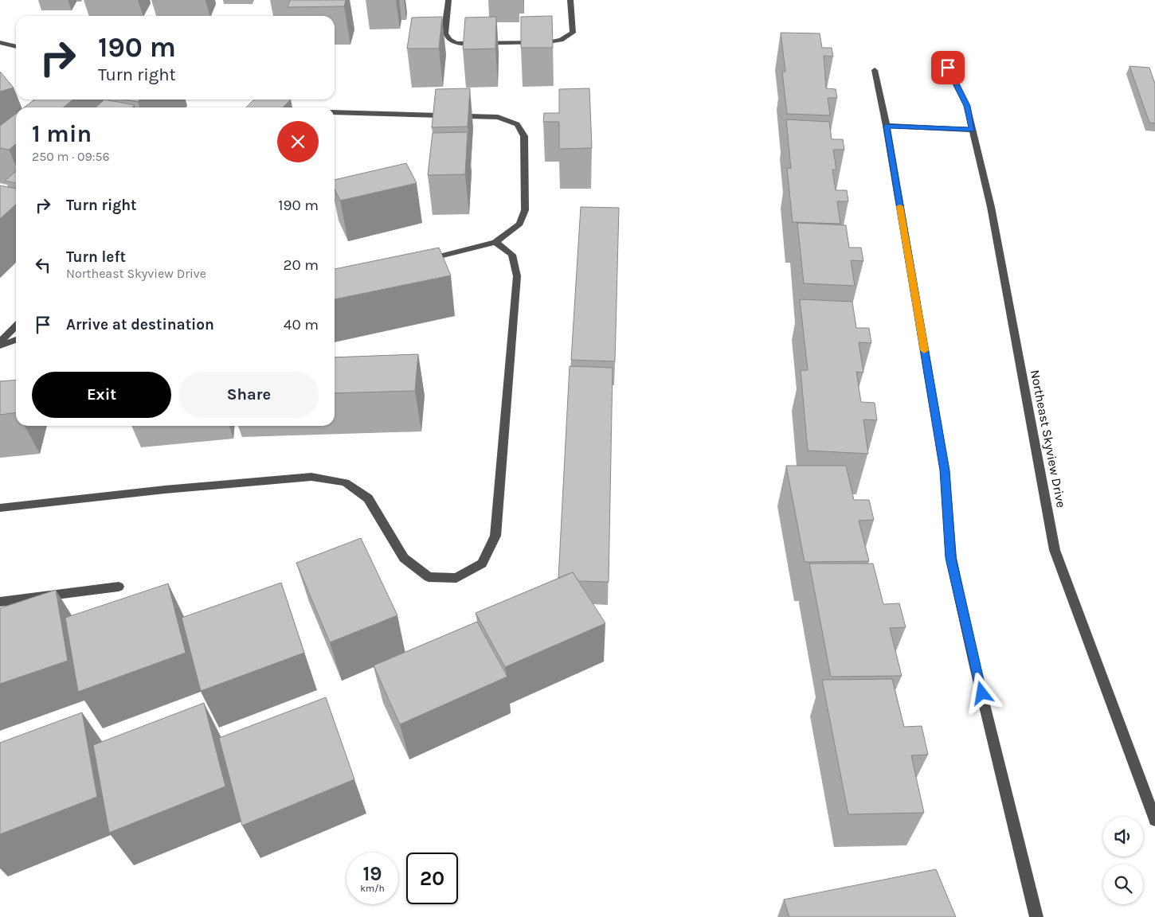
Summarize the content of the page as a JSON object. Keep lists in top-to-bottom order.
{
  "streets": {
    "street": ["Northeast Skyview Drive"]
  },
  "page": {
    "turn": ["190 m", "Turn right"],
    "heading": ["1 min", "250 m · 09:56"],
    "list": [
      {
        "name": "Turn right",
        "value": "190 m"
      },
      {
        "name": "Turn left",
        "note": "Northeast Skyview Drive",
        "value": "20 m"
      },
      {
        "name": "Arrive at destination",
        "value": "40 m"
      }
    ],
    "buttons": ["Exit", "Share"],
    "speed": "19 km/h",
    "limit": "20"
  }
}
